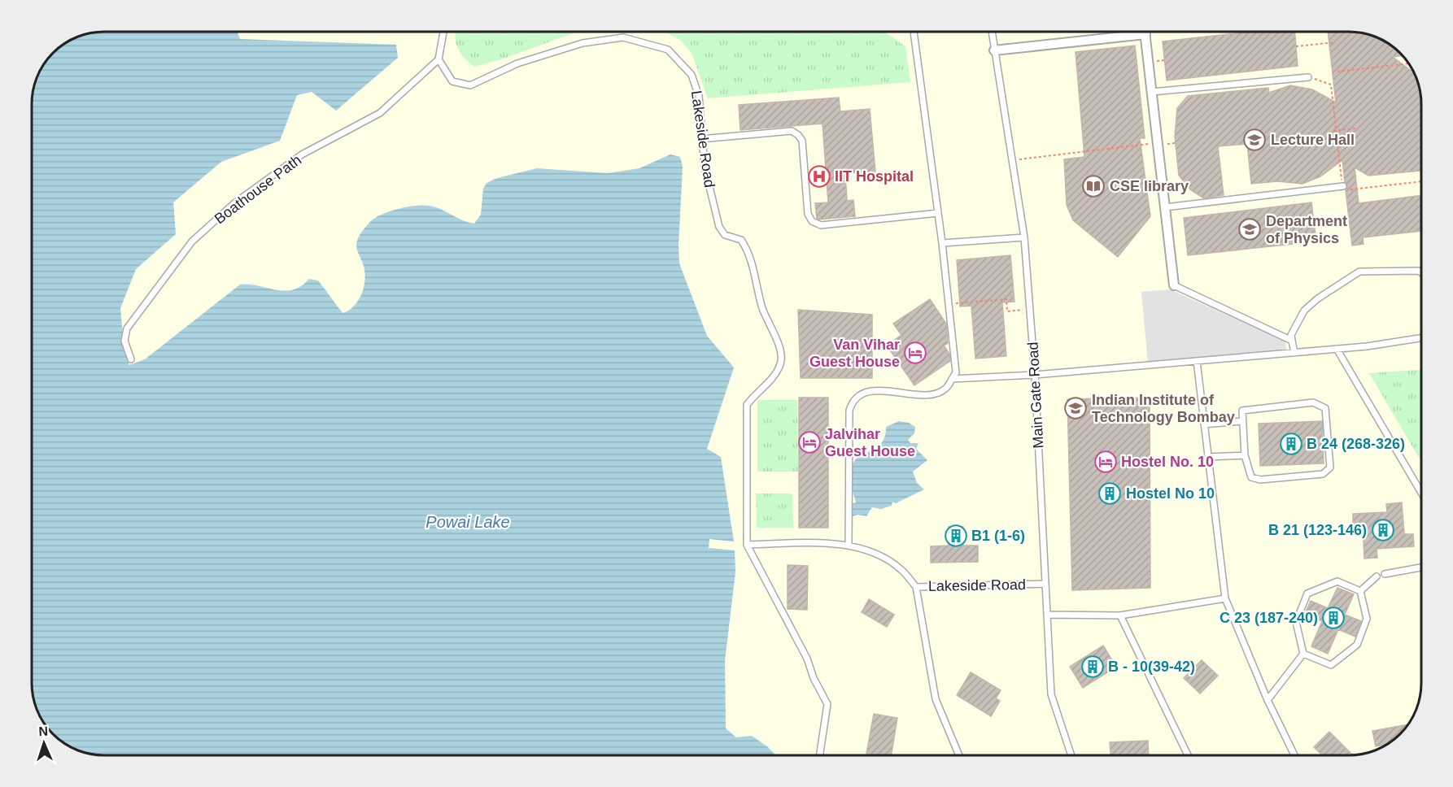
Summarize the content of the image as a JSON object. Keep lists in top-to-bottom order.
{
  "streets": {
    "lane": ["Lakeside Road", "Boathouse Path", "Main Gate Road"]
  },
  "crossings": [
    ["Lakeside Road", "Boathouse Path"],
    ["Lakeside Road", "Main Gate Road"]
  ],
  "water": ["Powai Lake"],
  "places": {
    "school or university": ["Lecture Hall", "Department of Physics", "Indian Institute of Technology Bombay"],
    "hospital": ["IIT Hospital"],
    "library": ["CSE library"],
    "hotel": ["Van Vihar Guest House", "Jalvihar Guest House", "Hostel No. 10"],
    "building": [
      "B 24 (268-326)",
      "Hostel No 10",
      "B 21 (123-146)",
      "B1 (1-6)",
      "C 23 (187-240)",
      "B - 10(39-42)"
    ]
  },
  "north": "top"
}
